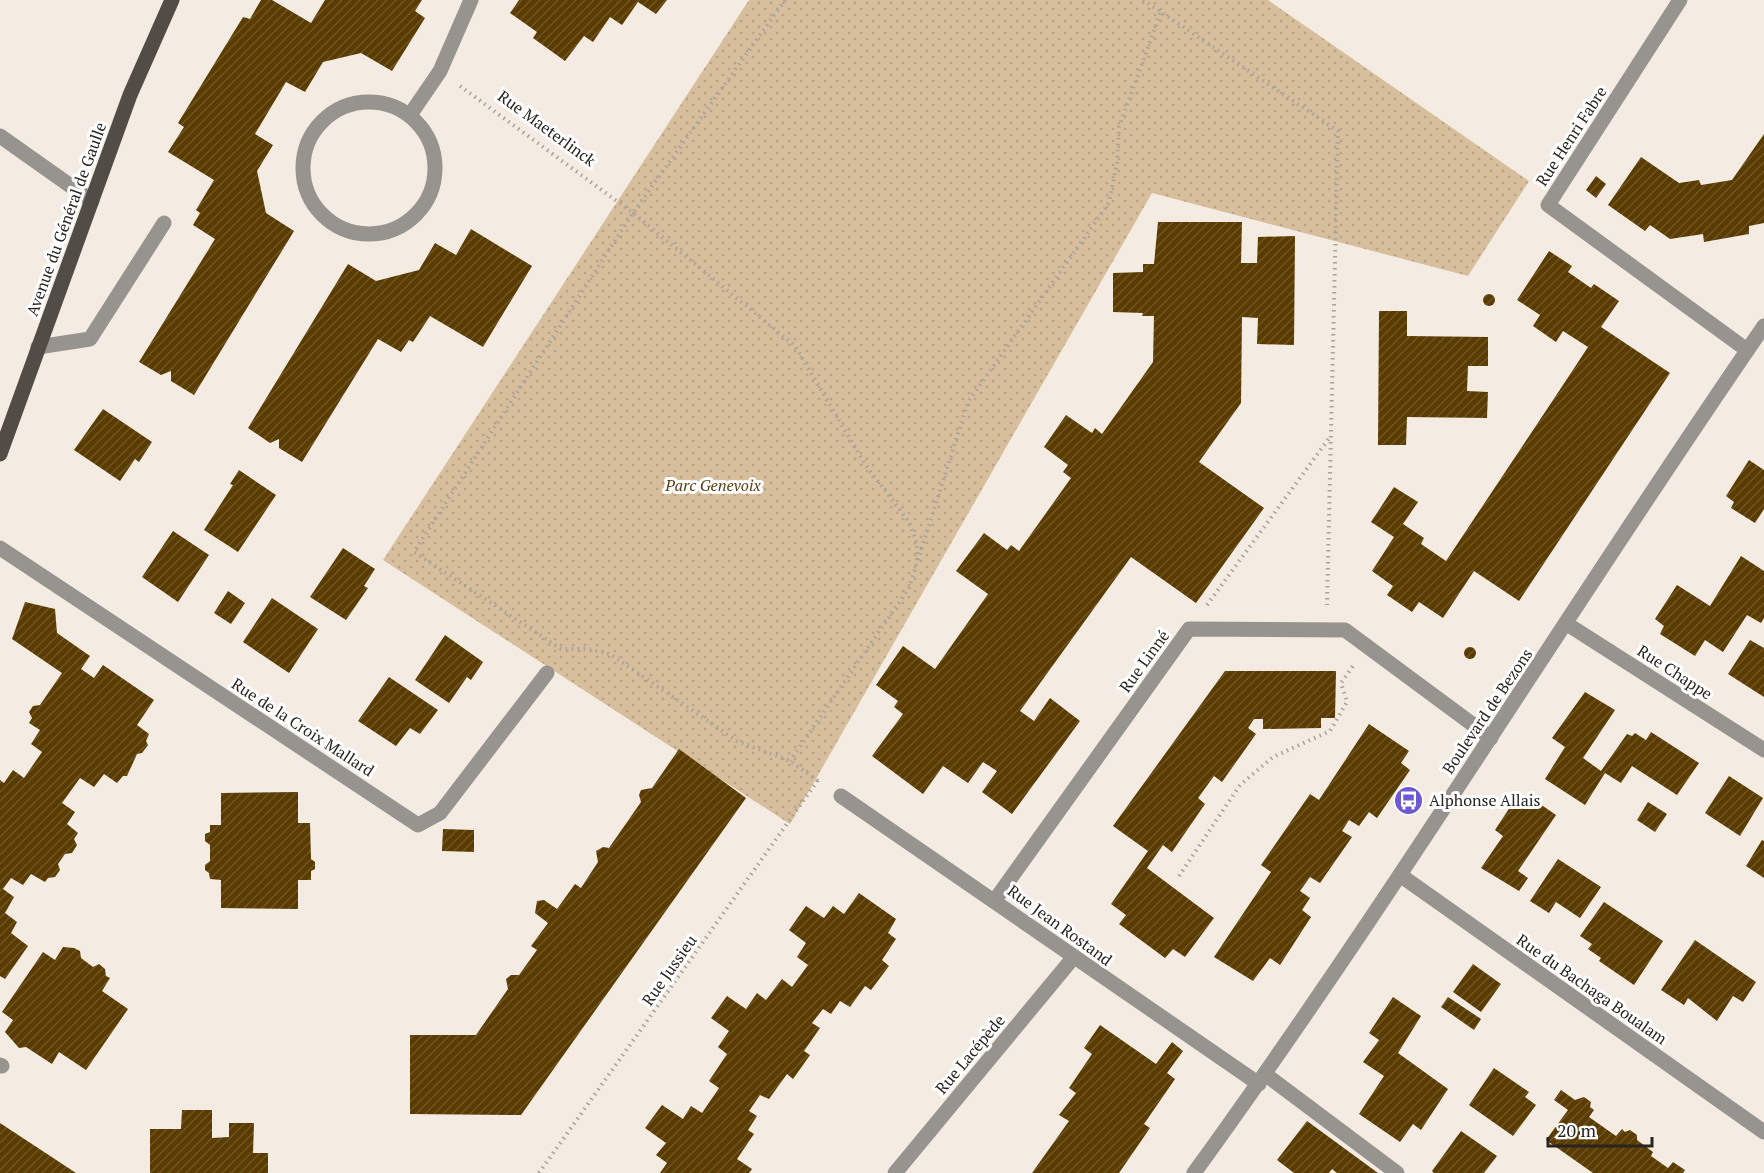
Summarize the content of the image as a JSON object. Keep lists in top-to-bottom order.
{
  "streets": {
    "main road": ["Avenue du Général de Gaulle"],
    "street": [
      "Rue Henri Fabre",
      "Rue Linné",
      "Rue Chappe",
      "Boulevard de Bezons",
      "Rue de la Croix Mallard",
      "Rue Jean Rostand",
      "Rue du Bachaga Boualam",
      "Rue Lacépède"
    ],
    "path": ["Rue Maeterlinck", "Rue Jussieu"]
  },
  "crossings": [
    ["Rue Henri Fabre", "Boulevard de Bezons"],
    ["Rue Linné", "Boulevard de Bezons"],
    ["Rue Linné", "Rue Jean Rostand"],
    ["Rue Chappe", "Boulevard de Bezons"],
    ["Boulevard de Bezons", "Rue Jean Rostand"],
    ["Boulevard de Bezons", "Rue du Bachaga Boualam"],
    ["Rue Jean Rostand", "Rue Lacépède"]
  ],
  "parks": ["Parc Genevoix"],
  "places": {
    "bus stop": ["Alphonse Allais"]
  },
  "scale_bar": "20 m"
}
